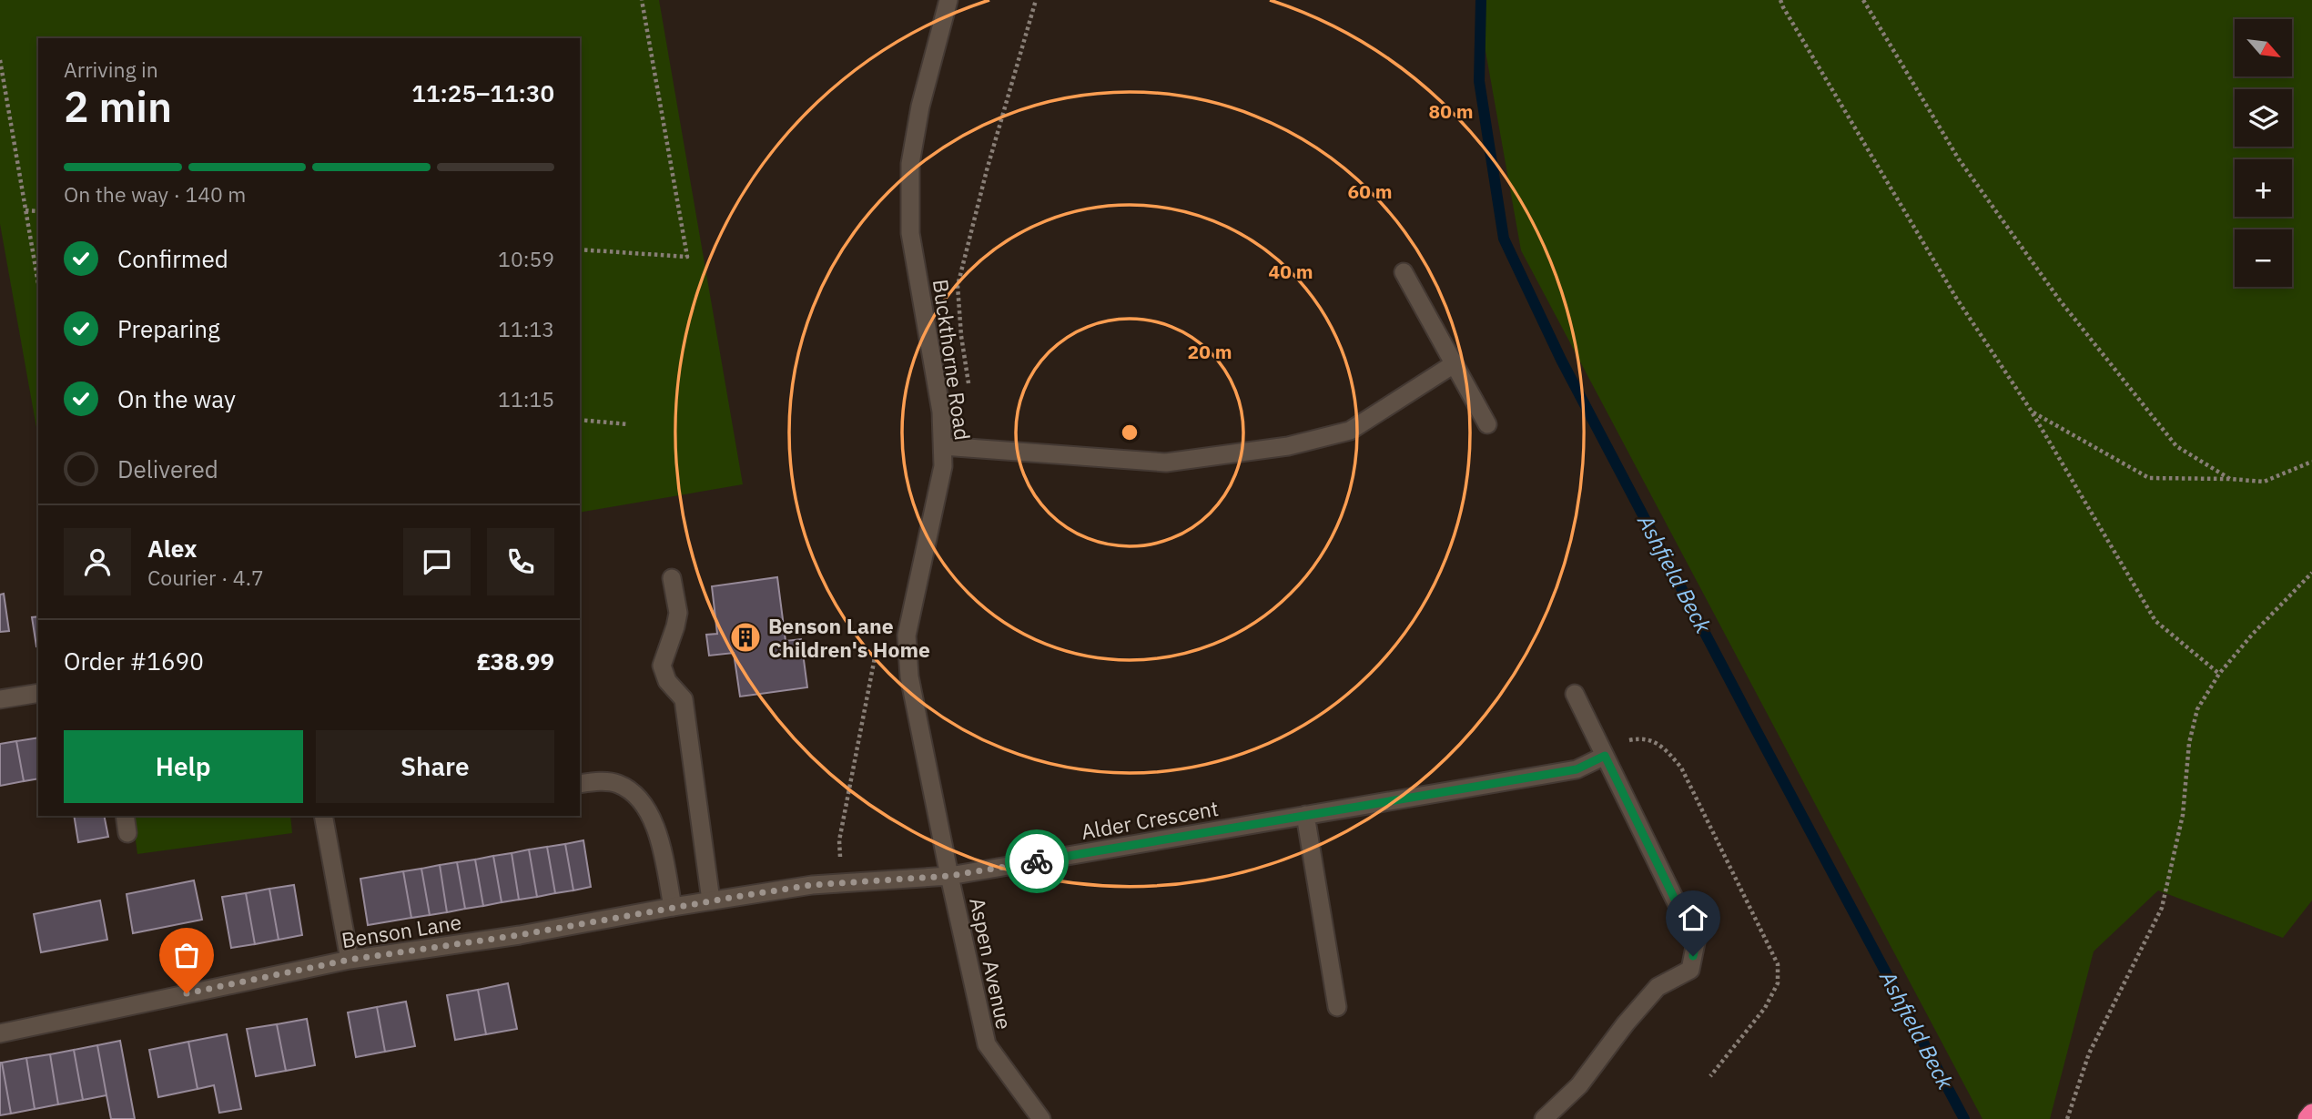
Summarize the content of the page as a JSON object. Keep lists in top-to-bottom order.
{
  "streets": {
    "street": [
      "Buckthorne Road",
      "Alder Crescent",
      "Benson Lane",
      "Aspen Avenue"
    ]
  },
  "crossings": [
    ["Buckthorne Road", "Alder Crescent"],
    ["Buckthorne Road", "Aspen Avenue"],
    ["Alder Crescent", "Benson Lane"],
    ["Alder Crescent", "Aspen Avenue"]
  ],
  "water": ["Ashfield Beck"],
  "places": {
    "building": ["Benson Lane Children's Home"]
  },
  "north": "bottom right",
  "page": {
    "map_buttons": ["+", "−"],
    "heading": ["2 min", "Arriving in", "11:25–11:30"],
    "panel": [
      "Alex",
      "Courier · 4.7",
      "Order #1690",
      "£38.99"
    ],
    "bar": "On the way · 140 m",
    "list": [
      ["Confirmed", "10:59"],
      ["Preparing", "11:13"],
      ["On the way", "11:15"],
      "Delivered"
    ],
    "buttons": ["Help", "Share"]
  },
  "rings": [
    "80 m",
    "60 m",
    "40 m",
    "20 m"
  ]
}
